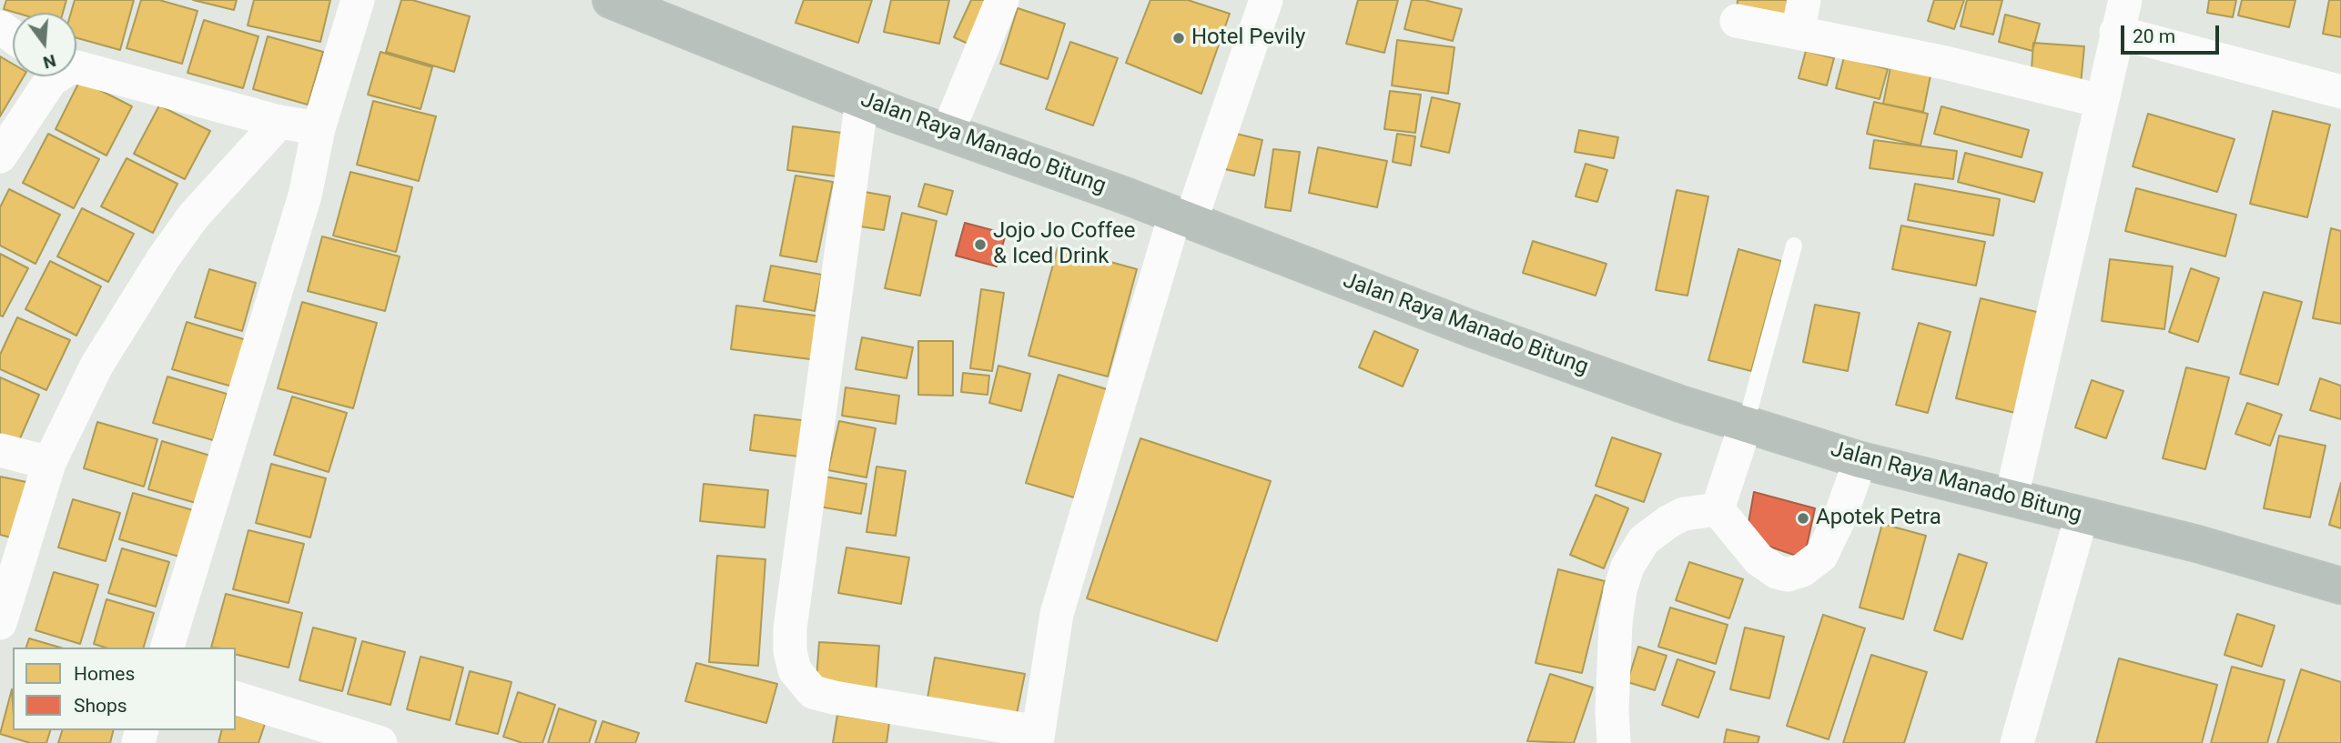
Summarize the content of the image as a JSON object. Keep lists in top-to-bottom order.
{
  "streets": {
    "highway": ["Jalan Raya Manado Bitung"]
  },
  "places": ["Hotel Pevily", "Jojo Jo Coffee & Iced Drink", "Apotek Petra"],
  "legend": ["Homes", "Shops"],
  "scale_bar": "20 m",
  "north": "bottom"
}
